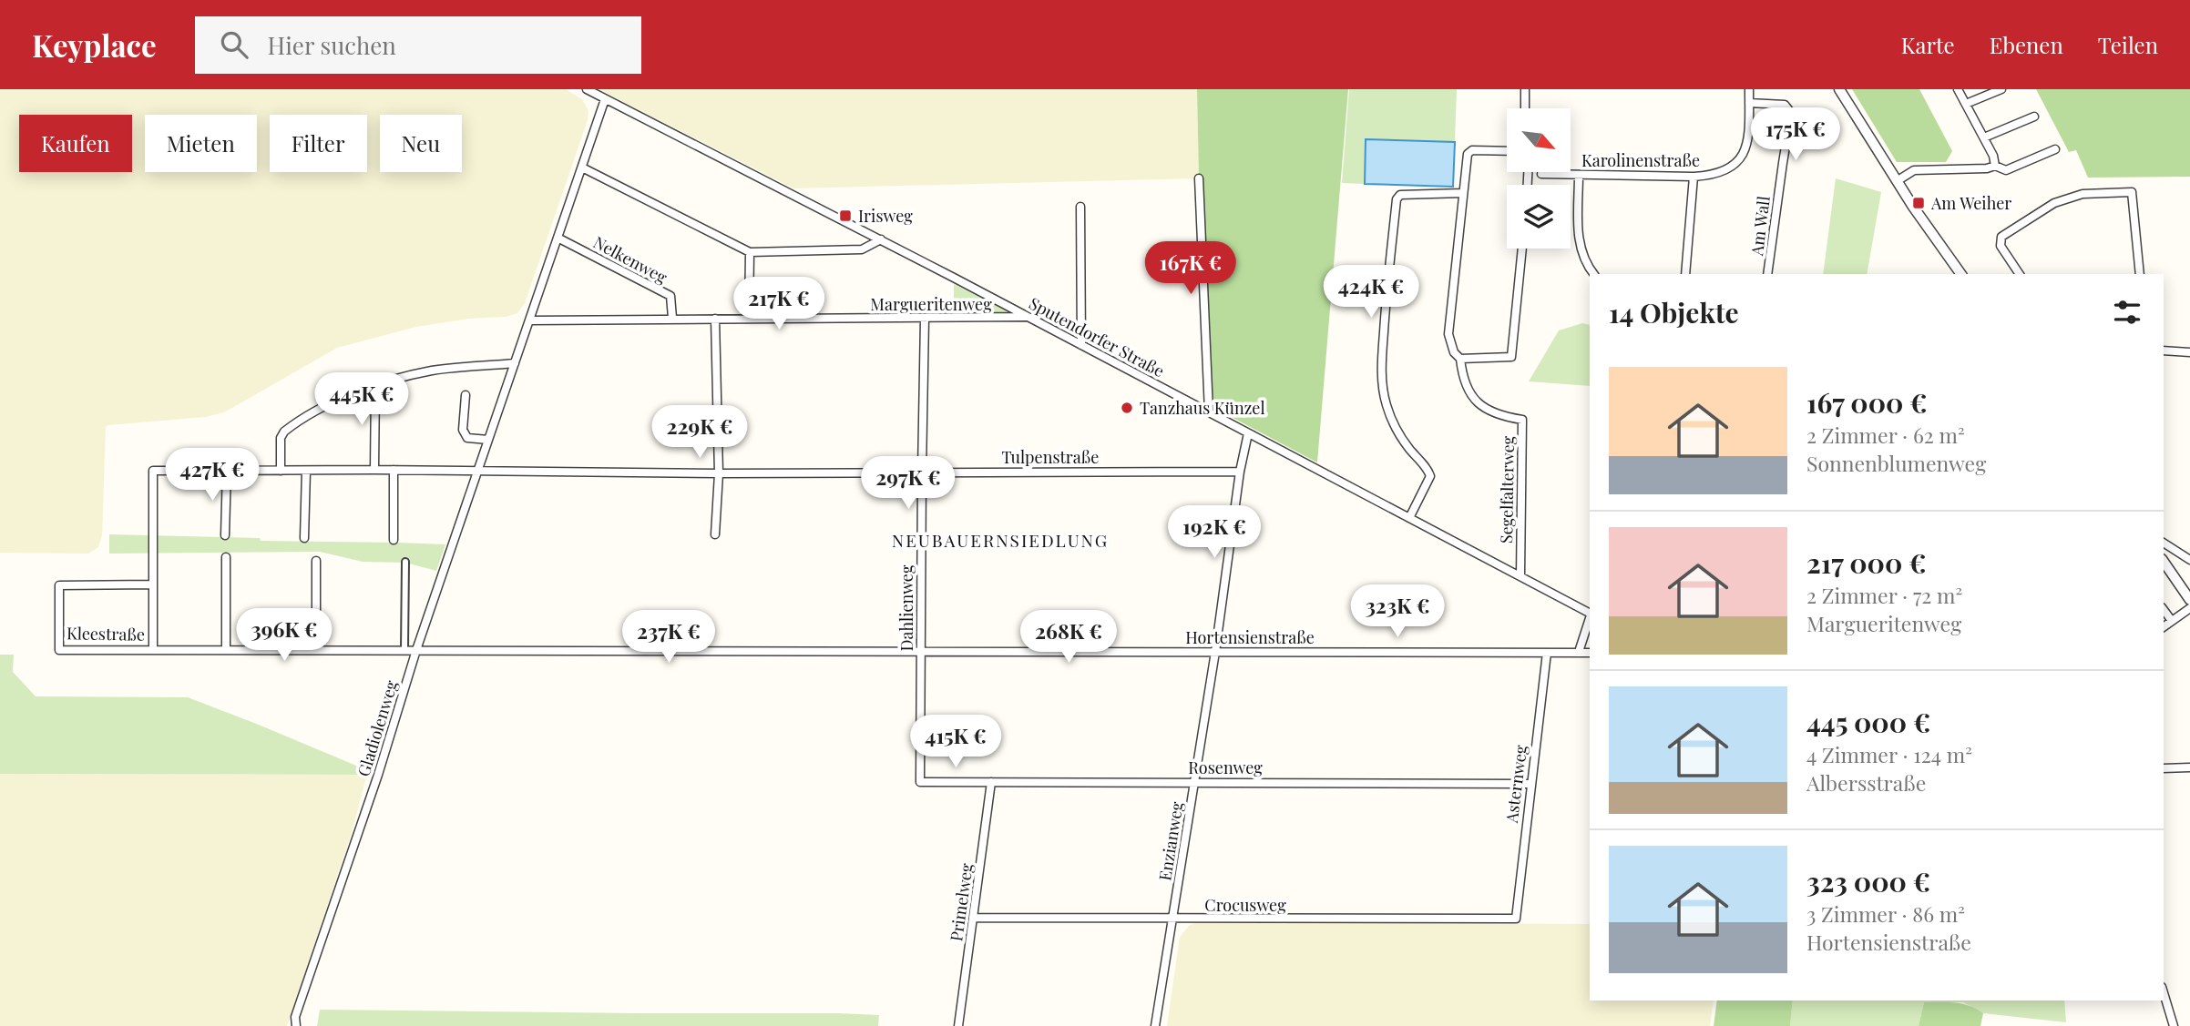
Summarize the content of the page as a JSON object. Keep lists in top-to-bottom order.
{
  "streets": {
    "street": [
      "Karolinenstraße",
      "Am Wall",
      "Nelkenweg",
      "Margueritenweg",
      "Sputendorfer Straße",
      "Tulpenstraße",
      "Segelfalterweg",
      "Dahlienweg",
      "Kleestraße",
      "Hortensienstraße",
      "Gladiolenweg",
      "Rosenweg",
      "Asternweg",
      "Enzianweg",
      "Primelweg",
      "Crocusweg"
    ]
  },
  "crossings": [
    ["Karolinenstraße", "Am Wall"],
    ["Nelkenweg", "Margueritenweg"],
    ["Nelkenweg", "Gladiolenweg"],
    ["Margueritenweg", "Sputendorfer Straße"],
    ["Margueritenweg", "Dahlienweg"],
    ["Margueritenweg", "Gladiolenweg"],
    ["Sputendorfer Straße", "Segelfalterweg"],
    ["Sputendorfer Straße", "Gladiolenweg"],
    ["Sputendorfer Straße", "Enzianweg"],
    ["Tulpenstraße", "Dahlienweg"],
    ["Tulpenstraße", "Kleestraße"],
    ["Tulpenstraße", "Gladiolenweg"],
    ["Tulpenstraße", "Enzianweg"],
    ["Dahlienweg", "Hortensienstraße"],
    ["Dahlienweg", "Rosenweg"],
    ["Kleestraße", "Hortensienstraße"],
    ["Hortensienstraße", "Gladiolenweg"],
    ["Hortensienstraße", "Asternweg"],
    ["Hortensienstraße", "Enzianweg"],
    ["Rosenweg", "Asternweg"],
    ["Rosenweg", "Enzianweg"],
    ["Rosenweg", "Primelweg"],
    ["Asternweg", "Crocusweg"],
    ["Enzianweg", "Crocusweg"],
    ["Primelweg", "Crocusweg"]
  ],
  "districts": ["NEUBAUERNSIEDLUNG"],
  "places": {
    "transit": ["Am Weiher", "Irisweg"],
    "other": ["Tanzhaus Künzel"]
  },
  "north": "bottom right",
  "page": {
    "header": "Keyplace",
    "search": "Hier suchen",
    "nav": ["Karte", "Ebenen", "Teilen"],
    "price": [
      "175K €",
      "167K €",
      "424K €",
      "217K €",
      "445K €",
      "229K €",
      "427K €",
      "297K €",
      "192K €",
      "323K €",
      "396K €",
      "237K €",
      "268K €",
      "415K €"
    ],
    "chip": [
      "Kaufen",
      "Mieten",
      "Filter",
      "Neu"
    ],
    "heading": "14 Objekte",
    "list": [
      {
        "name": "167 000 €",
        "note": "2 Zimmer · 62 m² · Sonnenblumenweg"
      },
      {
        "name": "217 000 €",
        "note": "2 Zimmer · 72 m² · Margueritenweg"
      },
      {
        "name": "445 000 €",
        "note": "4 Zimmer · 124 m² · Albersstraße"
      },
      {
        "name": "323 000 €",
        "note": "3 Zimmer · 86 m² · Hortensienstraße"
      }
    ]
  }
}
